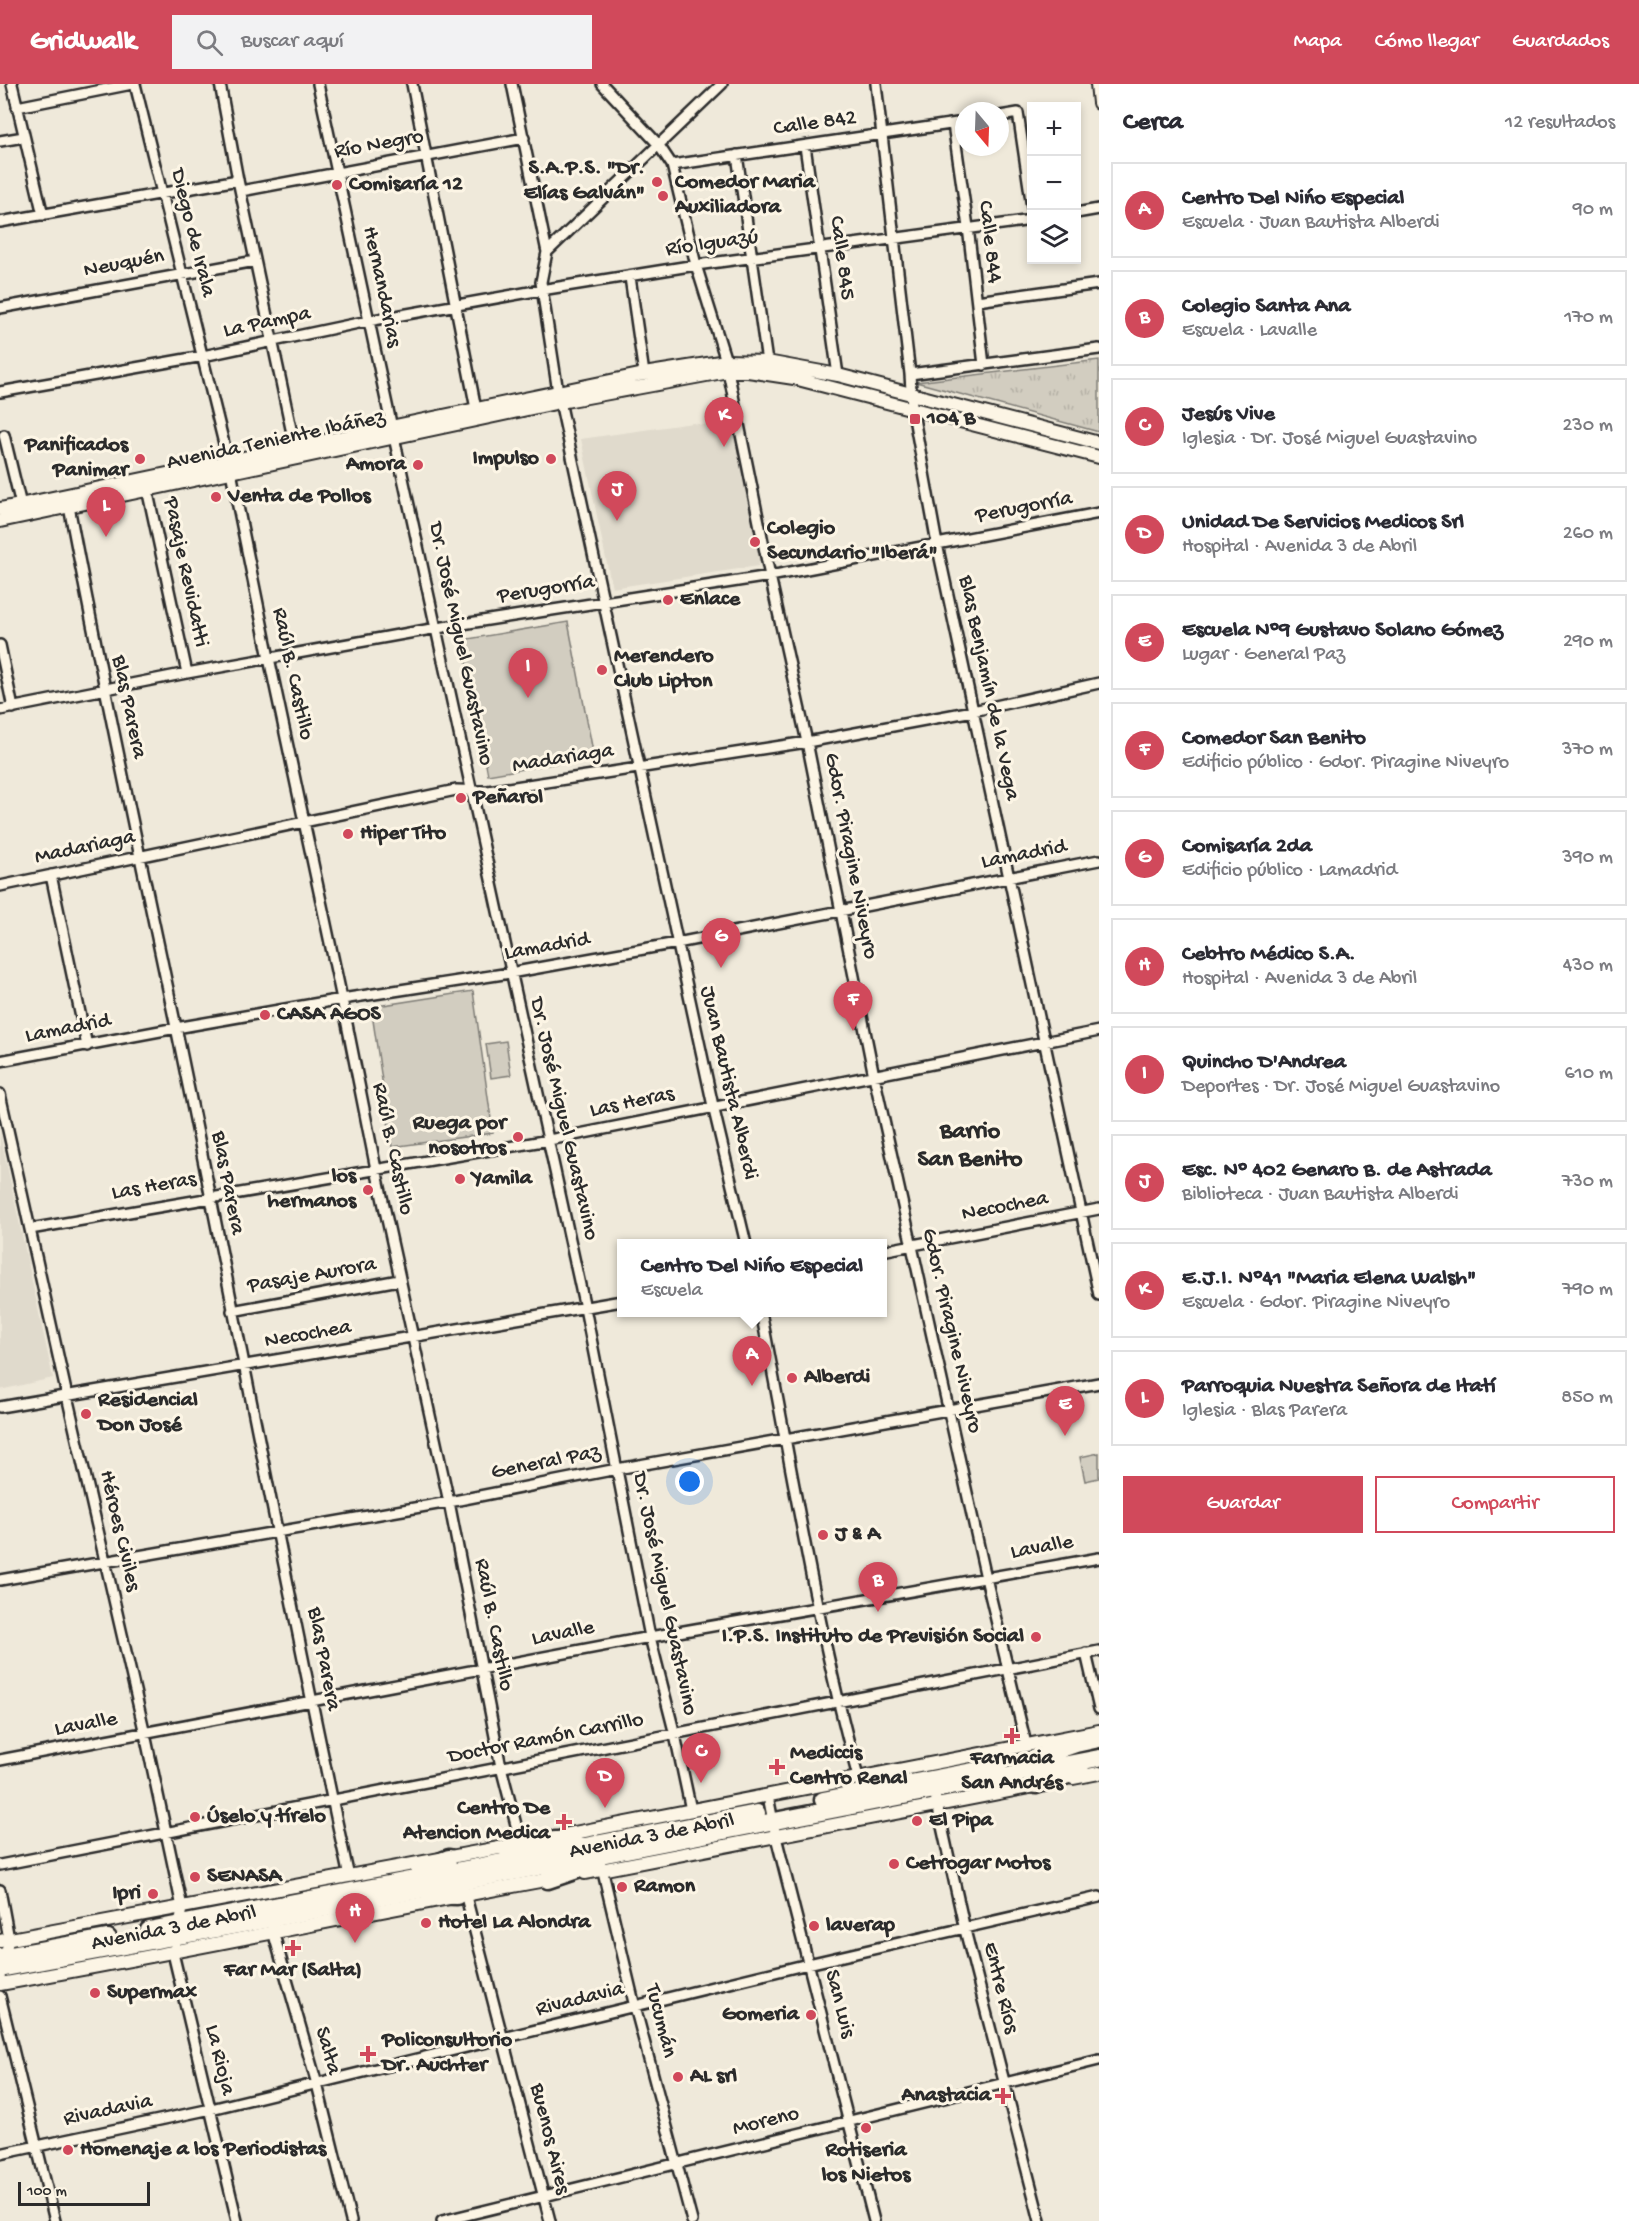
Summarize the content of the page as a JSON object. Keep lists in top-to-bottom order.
{
  "streets": {
    "highway": ["Avenida 3 de Abril"],
    "main road": ["Avenida Teniente Ibáñez"],
    "street": [
      "Calle 842",
      "Río Negro",
      "Diego de Irala",
      "Calle 844",
      "Río Iguazú",
      "Calle 845",
      "Neuquén",
      "Hernandarias",
      "La Pampa",
      "Perugorría",
      "Pasaje Revidatti",
      "Dr. José Miguel Guastavino",
      "Raúl B. Castillo",
      "Blas Benjamín de la Vega",
      "Blas Parera",
      "Madariaga",
      "Lamadrid",
      "Gdor. Piragine Niveyro",
      "Juan Bautista Alberdi",
      "Las Heras",
      "Necochea",
      "Pasaje Aurora",
      "General Paz",
      "Héroes Civiles",
      "Lavalle",
      "Doctor Ramón Carrillo",
      "Entre Ríos",
      "Rivadavia",
      "San Luis",
      "Tucumán",
      "Salta",
      "La Rioja",
      "Moreno",
      "Buenos Aires"
    ]
  },
  "crossings": [
    ["Calle 842", "Calle 844"],
    ["Calle 842", "Calle 845"],
    ["Calle 842", "Blas Benjamín de la Vega"],
    ["Calle 842", "Gdor. Piragine Niveyro"],
    ["Río Negro", "Hernandarias"],
    ["Diego de Irala", "Neuquén"],
    ["Diego de Irala", "La Pampa"],
    ["Diego de Irala", "Avenida Teniente Ibáñez"],
    ["Diego de Irala", "Raúl B. Castillo"],
    ["Calle 844", "Río Iguazú"],
    ["Río Iguazú", "Calle 845"],
    ["Río Iguazú", "La Pampa"],
    ["Río Iguazú", "Blas Benjamín de la Vega"],
    ["Río Iguazú", "Gdor. Piragine Niveyro"],
    ["Río Iguazú", "Juan Bautista Alberdi"],
    ["Hernandarias", "La Pampa"],
    ["Hernandarias", "Avenida Teniente Ibáñez"],
    ["Hernandarias", "Dr. José Miguel Guastavino"],
    ["La Pampa", "Juan Bautista Alberdi"],
    ["Avenida Teniente Ibáñez", "Pasaje Revidatti"],
    ["Avenida Teniente Ibáñez", "Dr. José Miguel Guastavino"],
    ["Avenida Teniente Ibáñez", "Raúl B. Castillo"],
    ["Avenida Teniente Ibáñez", "Blas Parera"],
    ["Avenida Teniente Ibáñez", "Juan Bautista Alberdi"],
    ["Perugorría", "Pasaje Revidatti"],
    ["Perugorría", "Dr. José Miguel Guastavino"],
    ["Perugorría", "Raúl B. Castillo"],
    ["Perugorría", "Blas Benjamín de la Vega"],
    ["Perugorría", "Blas Parera"],
    ["Perugorría", "Gdor. Piragine Niveyro"],
    ["Perugorría", "Juan Bautista Alberdi"],
    ["Dr. José Miguel Guastavino", "Madariaga"],
    ["Dr. José Miguel Guastavino", "Lamadrid"],
    ["Dr. José Miguel Guastavino", "Las Heras"],
    ["Dr. José Miguel Guastavino", "Necochea"],
    ["Dr. José Miguel Guastavino", "General Paz"],
    ["Dr. José Miguel Guastavino", "Lavalle"],
    ["Dr. José Miguel Guastavino", "Doctor Ramón Carrillo"],
    ["Dr. José Miguel Guastavino", "Avenida 3 de Abril"],
    ["Raúl B. Castillo", "Madariaga"],
    ["Raúl B. Castillo", "Lamadrid"],
    ["Raúl B. Castillo", "Las Heras"],
    ["Raúl B. Castillo", "Necochea"],
    ["Raúl B. Castillo", "Pasaje Aurora"],
    ["Raúl B. Castillo", "General Paz"],
    ["Raúl B. Castillo", "Lavalle"],
    ["Raúl B. Castillo", "Doctor Ramón Carrillo"],
    ["Raúl B. Castillo", "Avenida 3 de Abril"],
    ["Blas Benjamín de la Vega", "Madariaga"],
    ["Blas Benjamín de la Vega", "Lamadrid"],
    ["Blas Benjamín de la Vega", "Las Heras"],
    ["Blas Benjamín de la Vega", "Necochea"],
    ["Blas Parera", "Madariaga"],
    ["Blas Parera", "Lamadrid"],
    ["Blas Parera", "Las Heras"],
    ["Blas Parera", "Necochea"],
    ["Blas Parera", "Pasaje Aurora"],
    ["Blas Parera", "General Paz"],
    ["Blas Parera", "Lavalle"],
    ["Blas Parera", "Doctor Ramón Carrillo"],
    ["Blas Parera", "Avenida 3 de Abril"],
    ["Madariaga", "Gdor. Piragine Niveyro"],
    ["Madariaga", "Juan Bautista Alberdi"],
    ["Lamadrid", "Gdor. Piragine Niveyro"],
    ["Lamadrid", "Juan Bautista Alberdi"],
    ["Gdor. Piragine Niveyro", "Las Heras"],
    ["Gdor. Piragine Niveyro", "Necochea"],
    ["Gdor. Piragine Niveyro", "General Paz"],
    ["Gdor. Piragine Niveyro", "Lavalle"],
    ["Gdor. Piragine Niveyro", "Doctor Ramón Carrillo"],
    ["Gdor. Piragine Niveyro", "Avenida 3 de Abril"],
    ["Juan Bautista Alberdi", "Las Heras"],
    ["Las Heras", "Héroes Civiles"],
    ["Necochea", "Héroes Civiles"],
    ["General Paz", "Héroes Civiles"],
    ["Héroes Civiles", "Lavalle"],
    ["Héroes Civiles", "Doctor Ramón Carrillo"],
    ["Héroes Civiles", "Avenida 3 de Abril"],
    ["Héroes Civiles", "La Rioja"],
    ["Avenida 3 de Abril", "Entre Ríos"],
    ["Avenida 3 de Abril", "San Luis"],
    ["Avenida 3 de Abril", "Tucumán"],
    ["Avenida 3 de Abril", "Salta"],
    ["Avenida 3 de Abril", "La Rioja"],
    ["Avenida 3 de Abril", "Buenos Aires"],
    ["Entre Ríos", "Rivadavia"],
    ["Entre Ríos", "Moreno"],
    ["Rivadavia", "San Luis"],
    ["Rivadavia", "Tucumán"],
    ["Rivadavia", "Salta"],
    ["Rivadavia", "La Rioja"],
    ["Rivadavia", "Buenos Aires"],
    ["San Luis", "Moreno"],
    ["Tucumán", "Moreno"],
    ["Moreno", "Buenos Aires"]
  ],
  "districts": ["Barrio San Benito"],
  "places": {
    "other": [
      "S.A.P.S. \"Dr. Elías Galván\"",
      "Comisaría 12",
      "Comedor Maria Auxiliadora",
      "Panificados Panimar",
      "Impulso",
      "Amora",
      "Venta de Pollos",
      "Colegio Secundario \"Iberá\"",
      "Enlace",
      "Merendero Club Lipton",
      "Peñarol",
      "Hiper Tito",
      "CASA AGOS",
      "Ruega por nosotros",
      "Yamila",
      "los hermanos",
      "Alberdi",
      "Residencial Don José",
      "J & A",
      "I.P.S. Instituto de Previsión Social",
      "Úselo y tírelo",
      "El Pipa",
      "Cetrogar Motos",
      "SENASA",
      "Ramon",
      "Ipri",
      "Hotel La Alondra",
      "laverap",
      "Supermax",
      "Gomeria",
      "AL srl",
      "Rotiseria los Nietos",
      "Homenaje a los Periodistas"
    ],
    "transit": ["104 B"],
    "health": [
      "Farmacia San Andrés",
      "Mediccis Centro Renal",
      "Centro De Atencion Medica",
      "Far Mar (Salta)",
      "Policonsultorio Dr. Auchter",
      "Anastacia"
    ]
  },
  "scale_bar": "100 m",
  "north": "bottom",
  "page": {
    "header": "Gridwalk",
    "search": "Buscar aquí",
    "nav": ["Mapa", "Cómo llegar", "Guardados"],
    "heading": ["Cerca", "12 resultados"],
    "map_buttons": ["+", "−"],
    "list": [
      {
        "mark": "A",
        "name": "Centro Del Nińo Especial",
        "note": "Escuela · Juan Bautista Alberdi",
        "value": "90 m"
      },
      {
        "mark": "B",
        "name": "Colegio Santa Ana",
        "note": "Escuela · Lavalle",
        "value": "170 m"
      },
      {
        "mark": "C",
        "name": "Jesús Vive",
        "note": "Iglesia · Dr. José Miguel Guastavino",
        "value": "230 m"
      },
      {
        "mark": "D",
        "name": "Unidad De Servicios Medicos Srl",
        "note": "Hospital · Avenida 3 de Abril",
        "value": "260 m"
      },
      {
        "mark": "E",
        "name": "Escuela Nº9 Gustavo Solano Gómez",
        "note": "Lugar · General Paz",
        "value": "290 m"
      },
      {
        "mark": "F",
        "name": "Comedor San Benito",
        "note": "Edificio público · Gdor. Piragine Niveyro",
        "value": "370 m"
      },
      {
        "mark": "G",
        "name": "Comisaría 2da",
        "note": "Edificio público · Lamadrid",
        "value": "390 m"
      },
      {
        "mark": "H",
        "name": "Cebtro Médico S.A.",
        "note": "Hospital · Avenida 3 de Abril",
        "value": "430 m"
      },
      {
        "mark": "I",
        "name": "Quincho D'Andrea",
        "note": "Deportes · Dr. José Miguel Guastavino",
        "value": "610 m"
      },
      {
        "mark": "J",
        "name": "Esc. Nº 402 Genaro B. de Astrada",
        "note": "Biblioteca · Juan Bautista Alberdi",
        "value": "730 m"
      },
      {
        "mark": "K",
        "name": "E.J.I. Nº41 \"Maria Elena Walsh\"",
        "note": "Escuela · Gdor. Piragine Niveyro",
        "value": "790 m"
      },
      {
        "mark": "L",
        "name": "Parroquia Nuestra Señora de Itatí",
        "note": "Iglesia · Blas Parera",
        "value": "850 m"
      }
    ],
    "pins": [
      "K",
      "J",
      "L",
      "I",
      "G",
      "F",
      "A",
      "E",
      "B",
      "C",
      "D",
      "H"
    ],
    "popup": ["Centro Del Nińo Especial", "Escuela"],
    "buttons": ["Guardar", "Compartir"],
    "scale": "100 m"
  }
}
